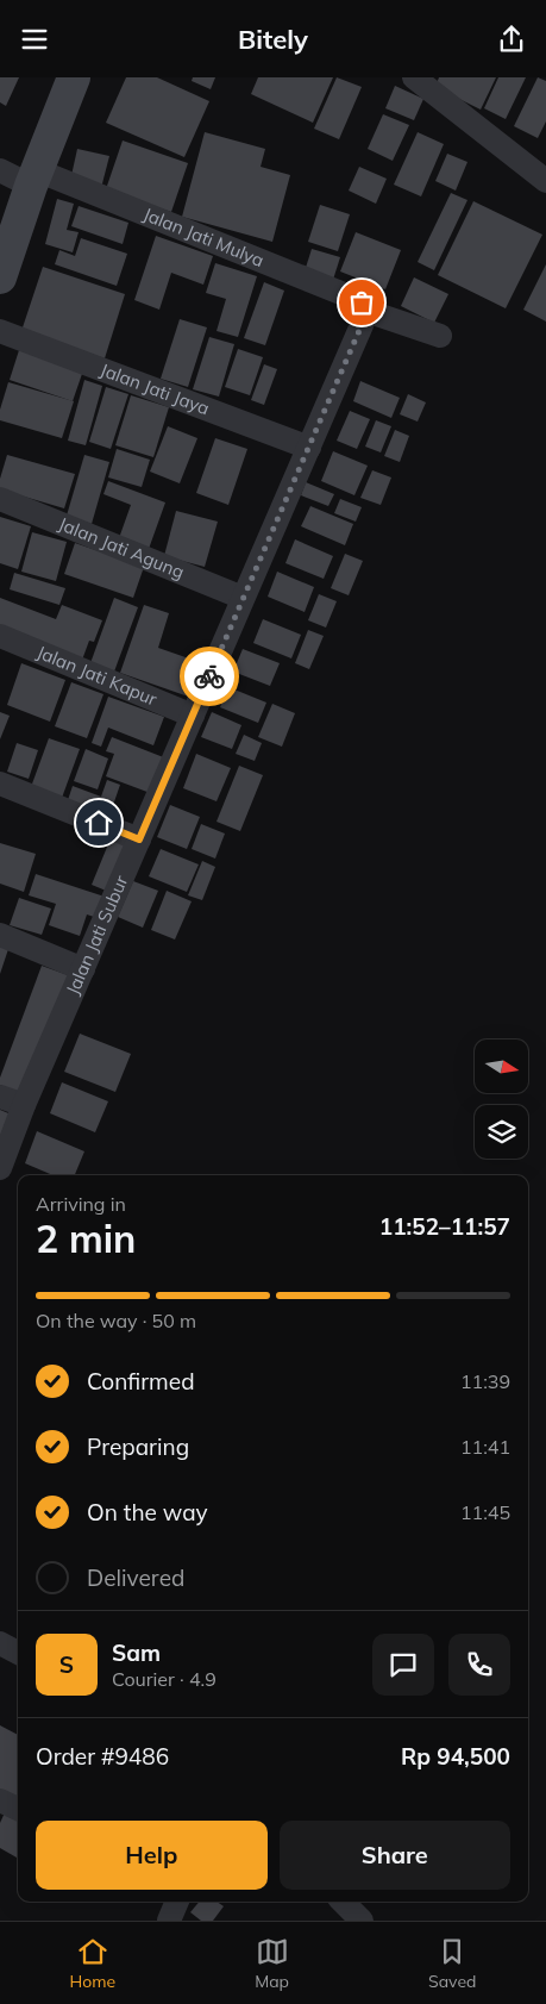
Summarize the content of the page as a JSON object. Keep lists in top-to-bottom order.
{
  "streets": {
    "street": [
      "Jalan Jati Mulya",
      "Jalan Jati Jaya",
      "Jalan Jati Agung",
      "Jalan Jati Kapur",
      "Jalan Jati Subur"
    ]
  },
  "crossings": [
    ["Jalan Jati Mulya", "Jalan Jati Subur"],
    ["Jalan Jati Jaya", "Jalan Jati Subur"],
    ["Jalan Jati Agung", "Jalan Jati Subur"],
    ["Jalan Jati Kapur", "Jalan Jati Subur"]
  ],
  "north": "right",
  "page": {
    "header": "Bitely",
    "heading": ["2 min", "Arriving in", "11:52–11:57"],
    "panel": [
      "Sam",
      "Courier · 4.9",
      "Order #9486",
      "Rp 94,500"
    ],
    "bar": "On the way · 50 m",
    "list": [
      ["Confirmed", "11:39"],
      ["Preparing", "11:41"],
      ["On the way", "11:45"],
      "Delivered"
    ],
    "round": "S",
    "buttons": ["Help", "Share"],
    "tabs": ["Home", "Map", "Saved"]
  }
}
